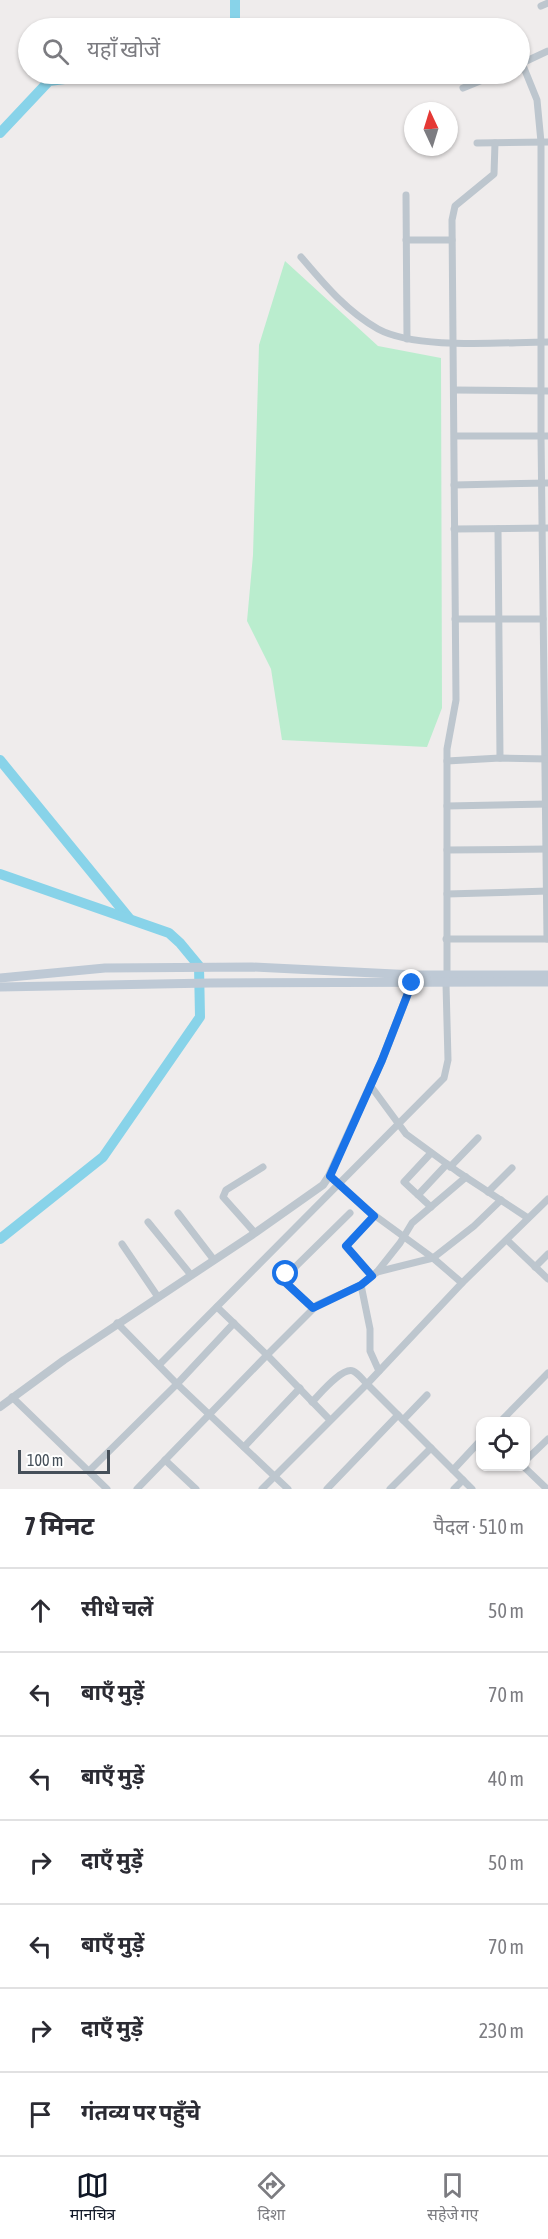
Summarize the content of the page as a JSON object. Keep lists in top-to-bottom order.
{
  "scale_bar": "100 m",
  "north": "top",
  "page": {
    "search": "यहाँ खोजें",
    "scale": "100 m",
    "heading": ["7 मिनट", "पैदल · 510 m"],
    "list": [
      ["सीधे चलें", "50 m"],
      ["बाएँ मुड़ें", "70 m"],
      ["बाएँ मुड़ें", "40 m"],
      ["दाएँ मुड़ें", "50 m"],
      ["बाएँ मुड़ें", "70 m"],
      ["दाएँ मुड़ें", "230 m"],
      "गंतव्य पर पहुँचे"
    ],
    "nav": ["मानचित्र", "दिशा", "सहेजे गए"]
  }
}
